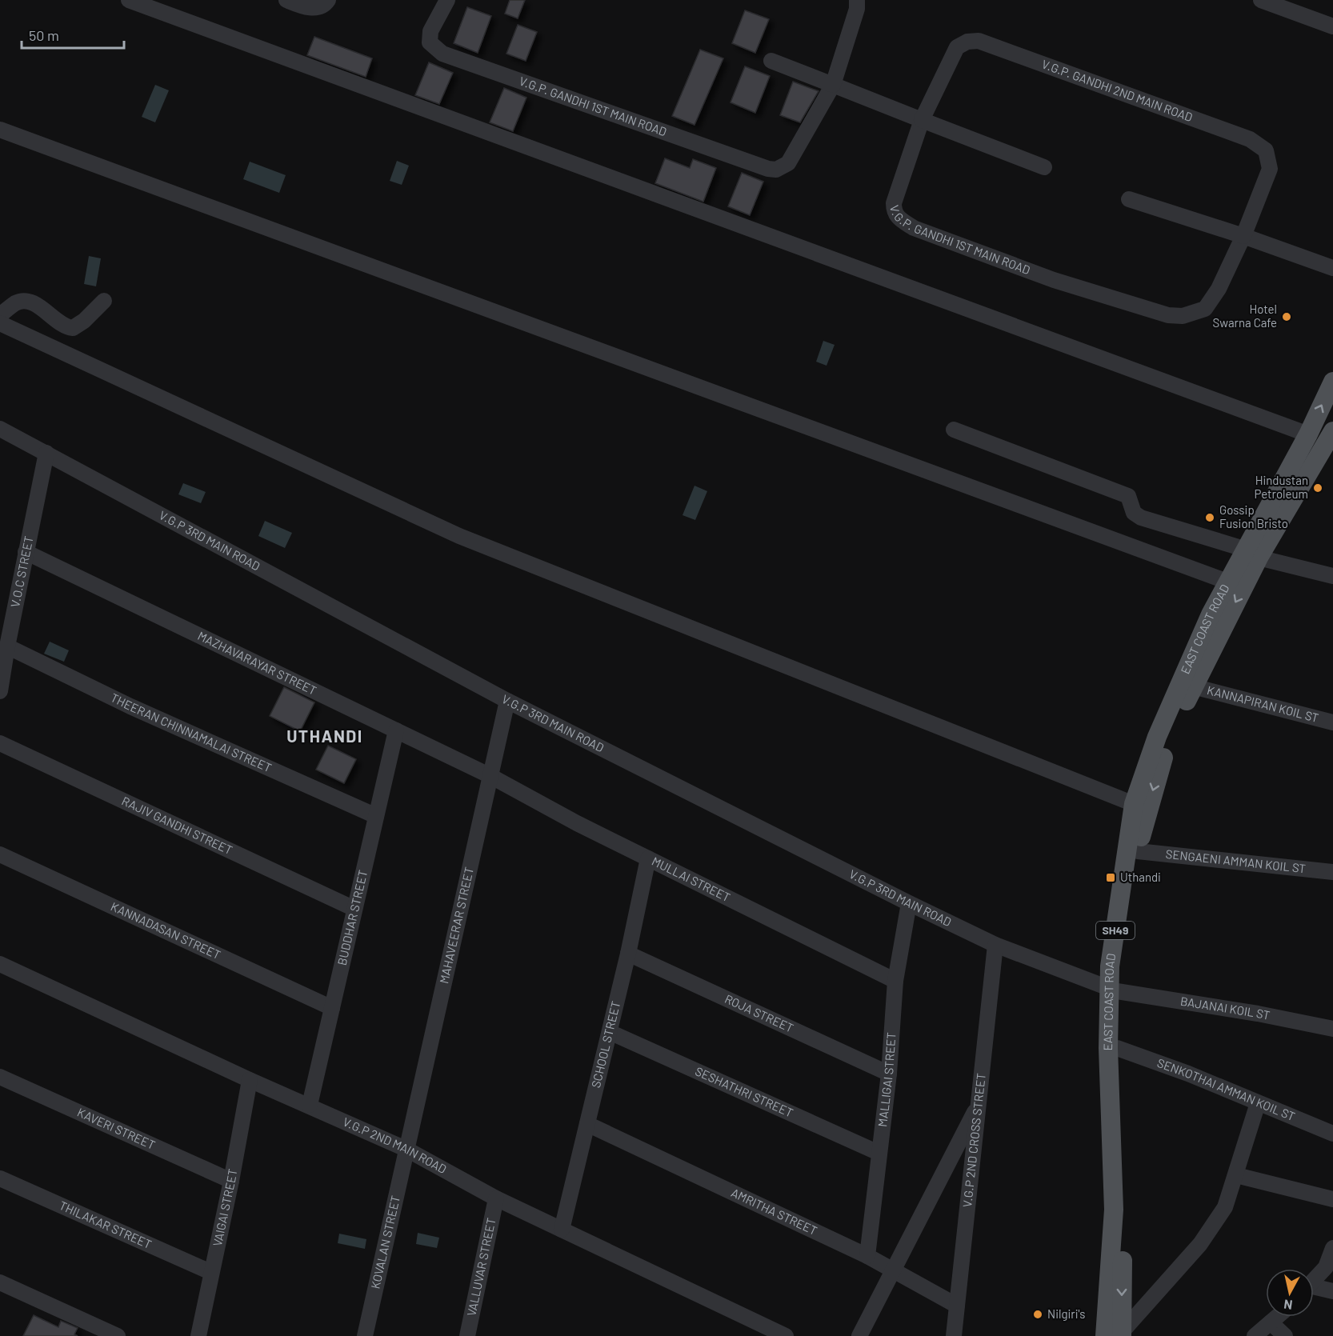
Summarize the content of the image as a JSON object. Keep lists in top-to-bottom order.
{
  "streets": {
    "main road": ["EAST COAST ROAD", "SH49"],
    "street": [
      "V.G.P. GANDHI 2ND MAIN ROAD",
      "V.G.P. GANDHI 1ST MAIN ROAD",
      "V.G.P 3RD MAIN ROAD",
      "V.O.C STREET",
      "MAZHAVARAYAR STREET",
      "KANNAPIRAN KOIL ST",
      "THEERAN CHINNAMALAI STREET",
      "RAJIV GANDHI STREET",
      "SENGAENI AMMAN KOIL ST",
      "MULLAI STREET",
      "BUDDHAR STREET",
      "MAHAVEERAR STREET",
      "KANNADASAN STREET",
      "BAJANAI KOIL ST",
      "ROJA STREET",
      "SCHOOL STREET",
      "MALLIGAI STREET",
      "SENKOTHAI AMMAN KOIL ST",
      "SESHATHRI STREET",
      "KAVERI STREET",
      "V.G.P 2ND CROSS STREET",
      "V.G.P 2ND MAIN ROAD",
      "VAIGAI STREET",
      "AMRITHA STREET",
      "THILAKAR STREET",
      "KOVALAN STREET",
      "VALLUVAR STREET"
    ]
  },
  "crossings": [
    ["V.G.P. GANDHI 2ND MAIN ROAD", "V.G.P. GANDHI 1ST MAIN ROAD"],
    ["V.G.P 3RD MAIN ROAD", "V.O.C STREET"],
    ["V.G.P 3RD MAIN ROAD", "EAST COAST ROAD"],
    ["V.G.P 3RD MAIN ROAD", "MAHAVEERAR STREET"],
    ["V.G.P 3RD MAIN ROAD", "BAJANAI KOIL ST"],
    ["V.G.P 3RD MAIN ROAD", "MALLIGAI STREET"],
    ["V.G.P 3RD MAIN ROAD", "V.G.P 2ND CROSS STREET"],
    ["V.O.C STREET", "MAZHAVARAYAR STREET"],
    ["V.O.C STREET", "THEERAN CHINNAMALAI STREET"],
    ["EAST COAST ROAD", "KANNAPIRAN KOIL ST"],
    ["EAST COAST ROAD", "SENGAENI AMMAN KOIL ST"],
    ["EAST COAST ROAD", "BAJANAI KOIL ST"],
    ["EAST COAST ROAD", "SENKOTHAI AMMAN KOIL ST"],
    ["MAZHAVARAYAR STREET", "MULLAI STREET"],
    ["MAZHAVARAYAR STREET", "BUDDHAR STREET"],
    ["MAZHAVARAYAR STREET", "MAHAVEERAR STREET"],
    ["THEERAN CHINNAMALAI STREET", "BUDDHAR STREET"],
    ["RAJIV GANDHI STREET", "BUDDHAR STREET"],
    ["MULLAI STREET", "MAHAVEERAR STREET"],
    ["MULLAI STREET", "SCHOOL STREET"],
    ["MULLAI STREET", "MALLIGAI STREET"],
    ["BUDDHAR STREET", "KANNADASAN STREET"],
    ["BUDDHAR STREET", "V.G.P 2ND MAIN ROAD"],
    ["MAHAVEERAR STREET", "V.G.P 2ND MAIN ROAD"],
    ["MAHAVEERAR STREET", "KOVALAN STREET"],
    ["ROJA STREET", "SCHOOL STREET"],
    ["ROJA STREET", "MALLIGAI STREET"],
    ["SCHOOL STREET", "SESHATHRI STREET"],
    ["SCHOOL STREET", "V.G.P 2ND MAIN ROAD"],
    ["SCHOOL STREET", "AMRITHA STREET"],
    ["MALLIGAI STREET", "SESHATHRI STREET"],
    ["MALLIGAI STREET", "AMRITHA STREET"],
    ["KAVERI STREET", "VAIGAI STREET"],
    ["V.G.P 2ND CROSS STREET", "AMRITHA STREET"],
    ["V.G.P 2ND MAIN ROAD", "VAIGAI STREET"],
    ["V.G.P 2ND MAIN ROAD", "KOVALAN STREET"],
    ["V.G.P 2ND MAIN ROAD", "VALLUVAR STREET"],
    ["VAIGAI STREET", "THILAKAR STREET"]
  ],
  "districts": ["UTHANDI"],
  "places": {
    "other": [
      "Hotel Swarna Cafe",
      "Hindustan Petroleum",
      "Gossip Fusion Bristo",
      "Nilgiri's"
    ],
    "transit": ["Uthandi"]
  },
  "scale_bar": "50 m",
  "north": "bottom"
}
